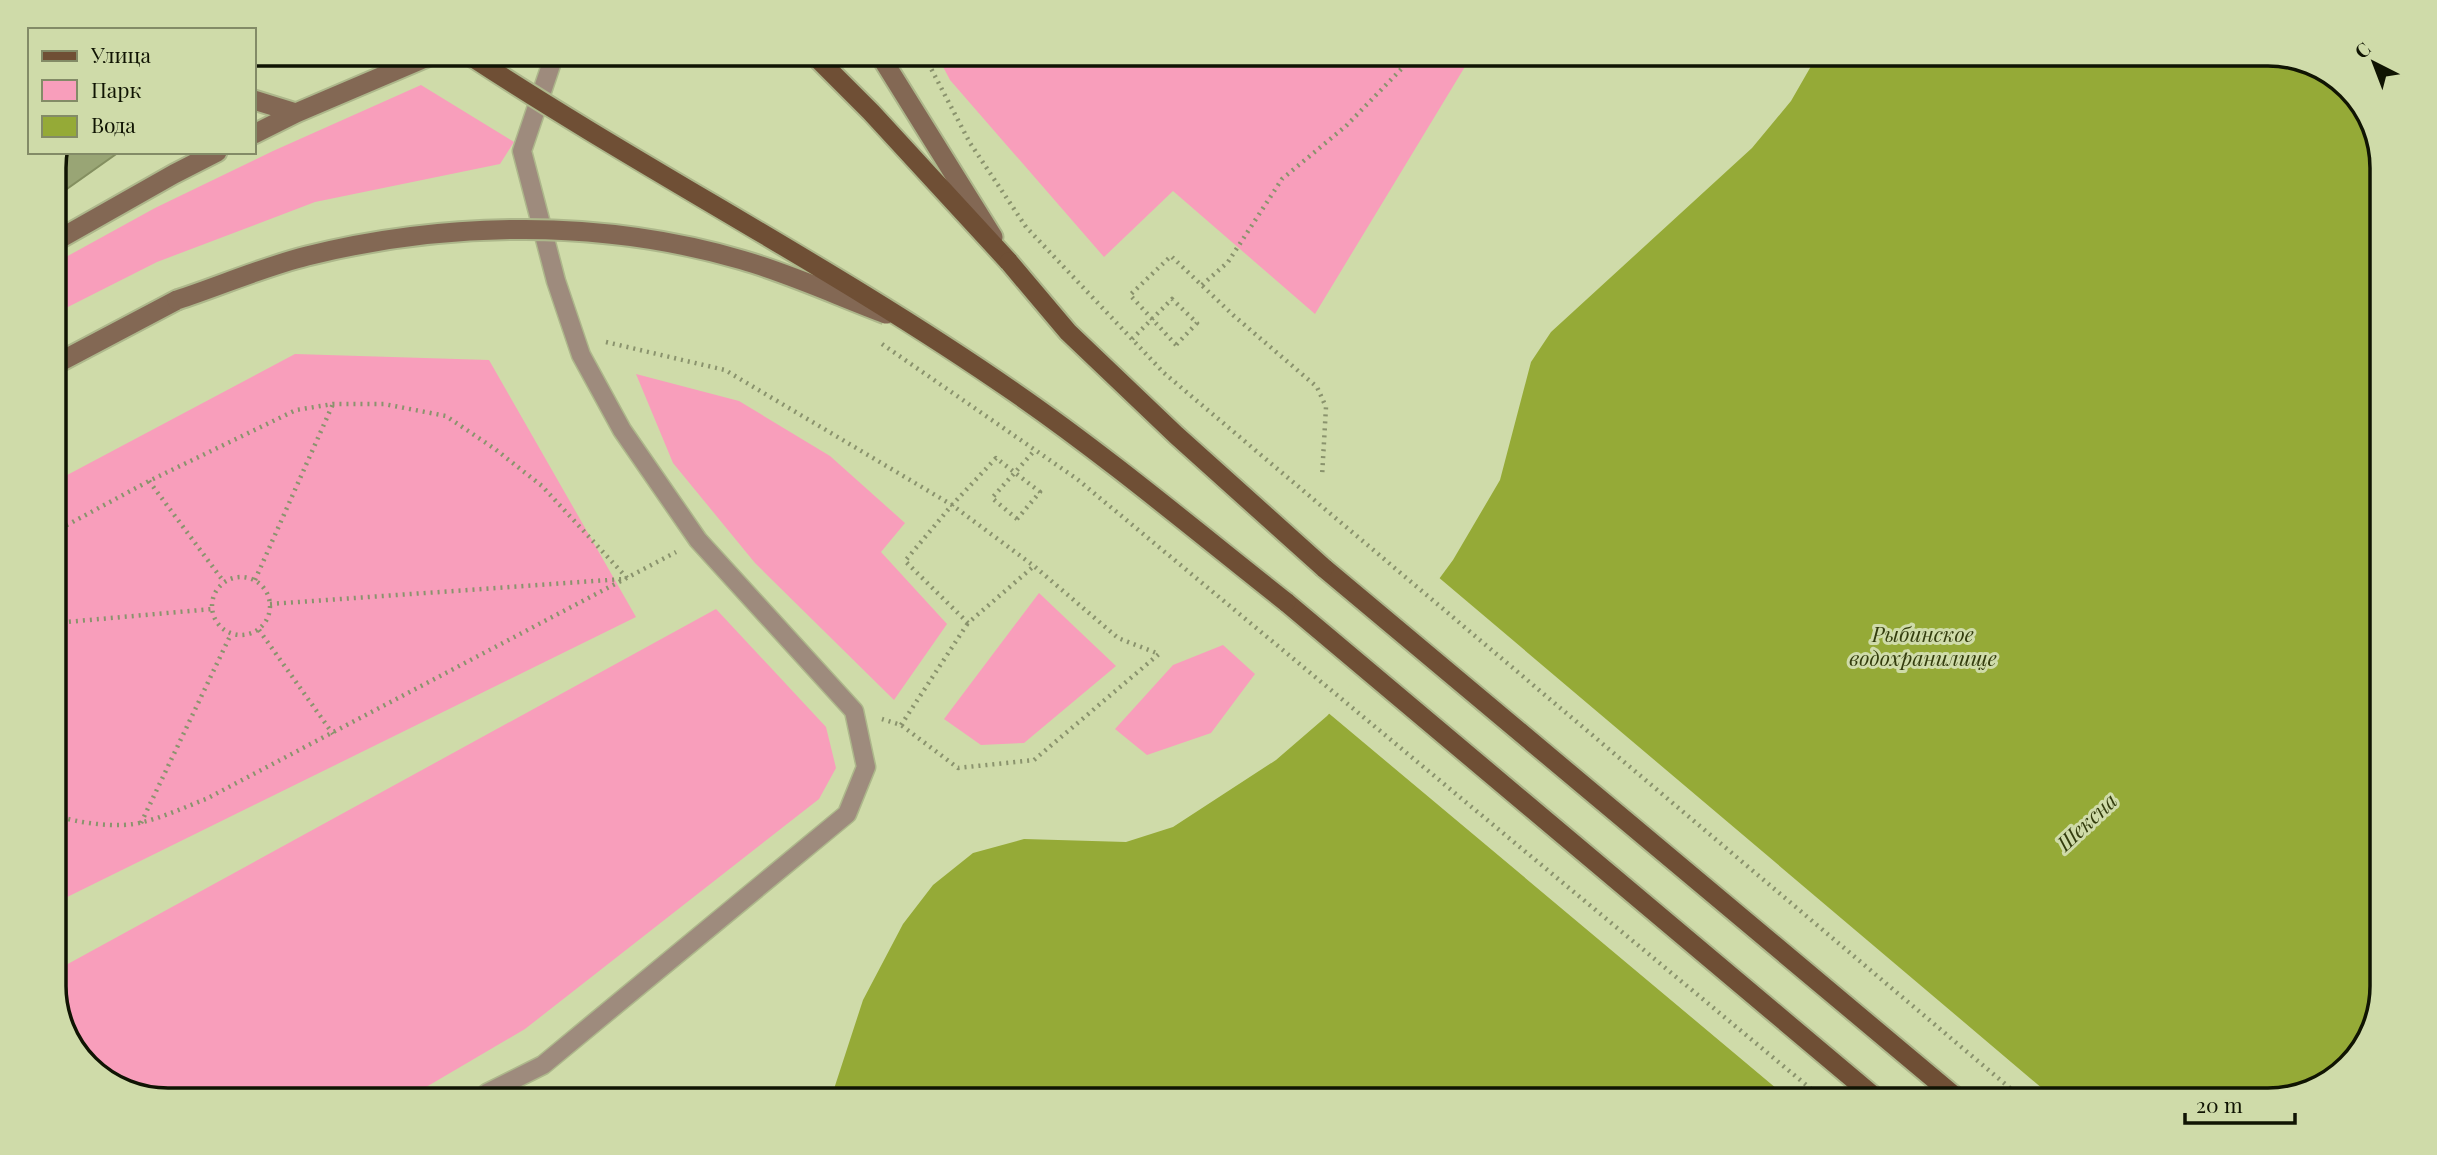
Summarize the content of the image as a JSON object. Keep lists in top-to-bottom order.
{
  "water": ["Рыбинское водохранилище", "Шексна"],
  "legend": ["Улица", "Парк", "Вода"],
  "scale_bar": "20 m",
  "north": "top left"
}
